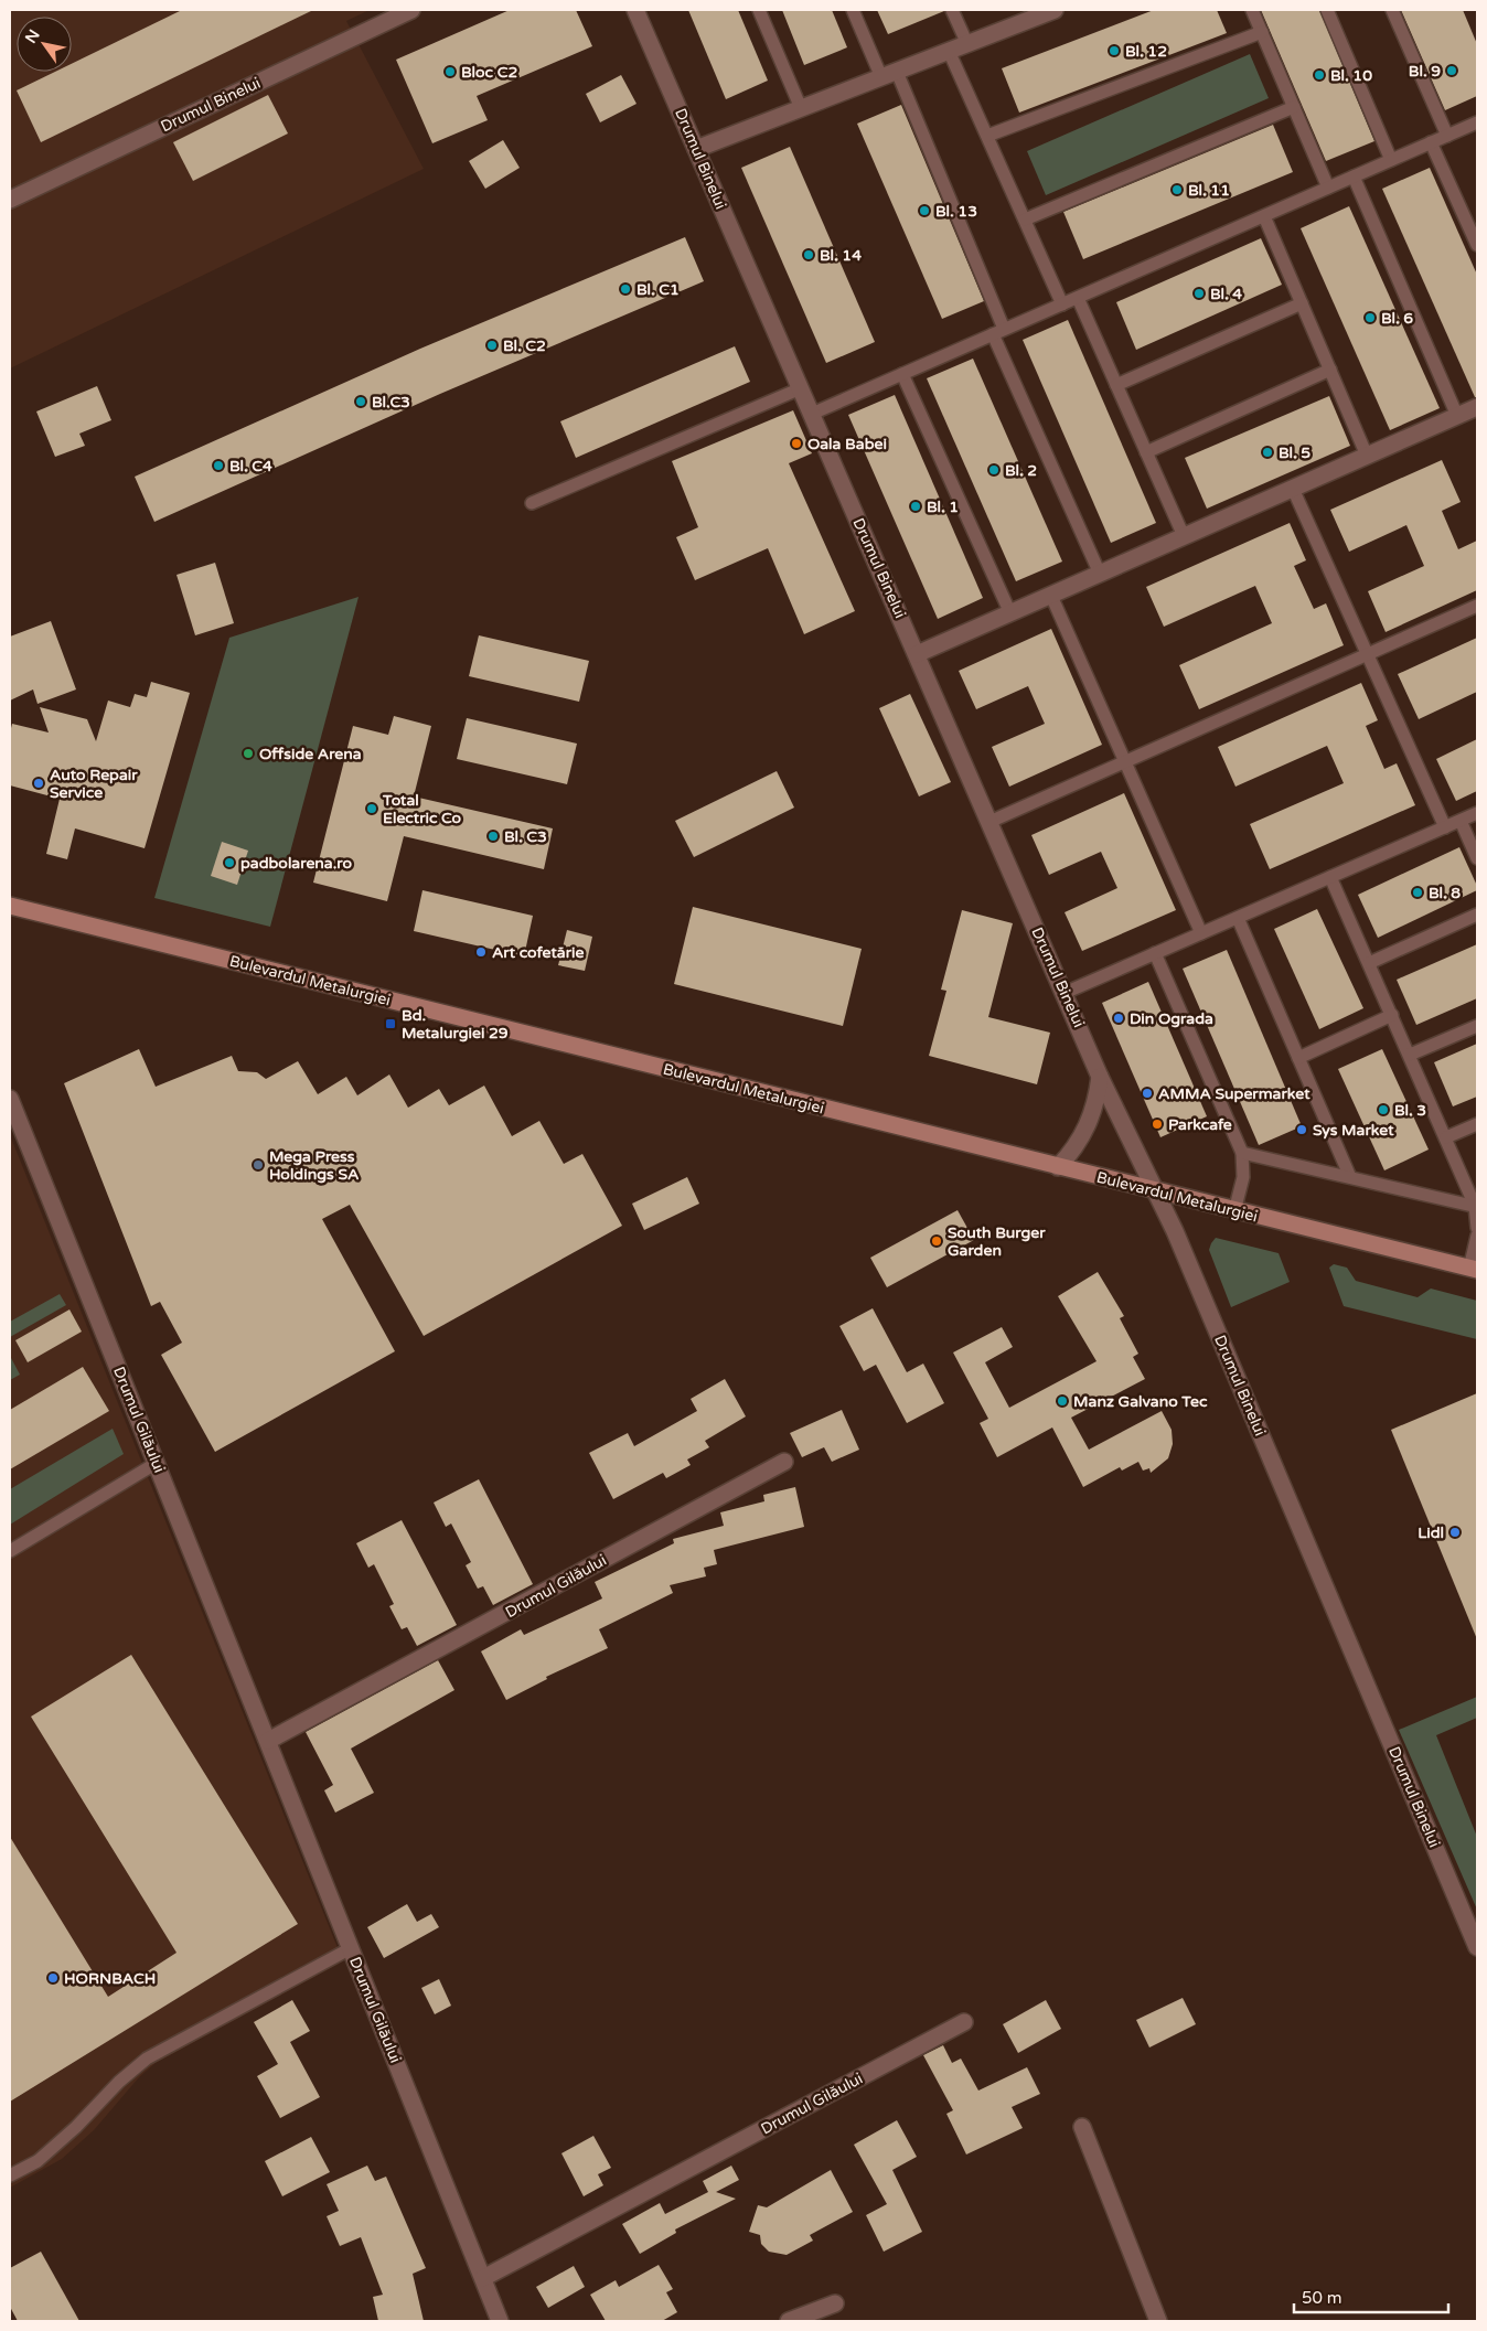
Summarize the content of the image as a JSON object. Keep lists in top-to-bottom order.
{
  "streets": {
    "main road": ["Bulevardul Metalurgiei"],
    "street": ["Drumul Binelui", "Drumul Gilăului"]
  },
  "crossings": [
    ["Drumul Binelui", "Bulevardul Metalurgiei"]
  ],
  "places": {
    "other": [
      "Bl. 12",
      "Bl. 9",
      "Bloc C2",
      "Bl. 10",
      "Bl. 11",
      "Bl. 13",
      "Bl. 14",
      "Bl. C1",
      "Bl. 4",
      "Bl. 6",
      "Bl. C2",
      "Bl.C3",
      "Oala Babei",
      "Bl. 5",
      "Bl. C4",
      "Bl. 2",
      "Bl. 1",
      "Offside Arena",
      "Auto Repair Service",
      "Total Electric Co",
      "Bl. C3",
      "padbolarena.ro",
      "Bl. 8",
      "Art cofetărie",
      "Din Ograda",
      "AMMA Supermarket",
      "Bl. 3",
      "Parkcafe",
      "Sys Market",
      "Mega Press Holdings SA",
      "South Burger Garden",
      "Manz Galvano Tec",
      "Lidl",
      "HORNBACH"
    ],
    "transit": ["Bd. Metalurgiei 29"]
  },
  "scale_bar": "50 m",
  "north": "top left"
}
